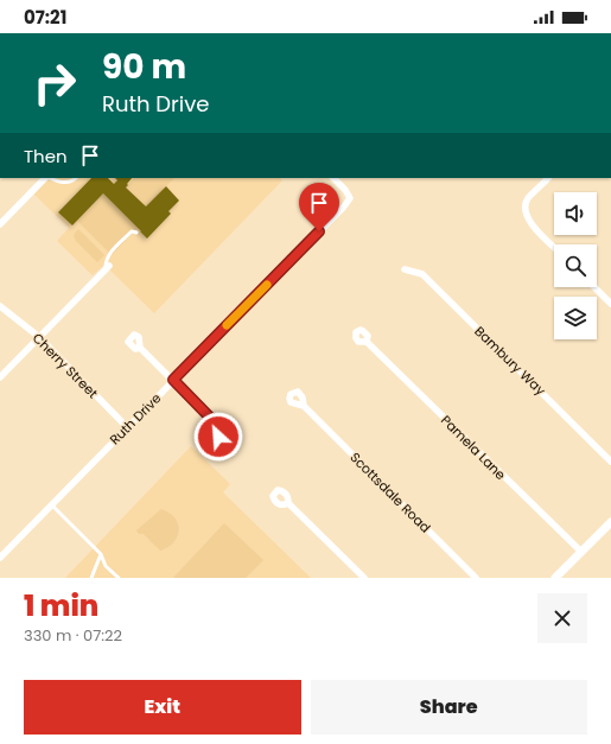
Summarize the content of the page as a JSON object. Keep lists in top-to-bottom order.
{
  "streets": {
    "street": [
      "Bambury Way",
      "Cherry Street",
      "Ruth Drive",
      "Pamela Lane",
      "Scottsdale Road"
    ]
  },
  "crossings": [
    ["Cherry Street", "Ruth Drive"]
  ],
  "page": {
    "status": "07:21",
    "turn": ["90 m", "Ruth Drive"],
    "then": "Then",
    "heading": ["1 min", "330 m · 07:22"],
    "buttons": ["Exit", "Share"]
  }
}
